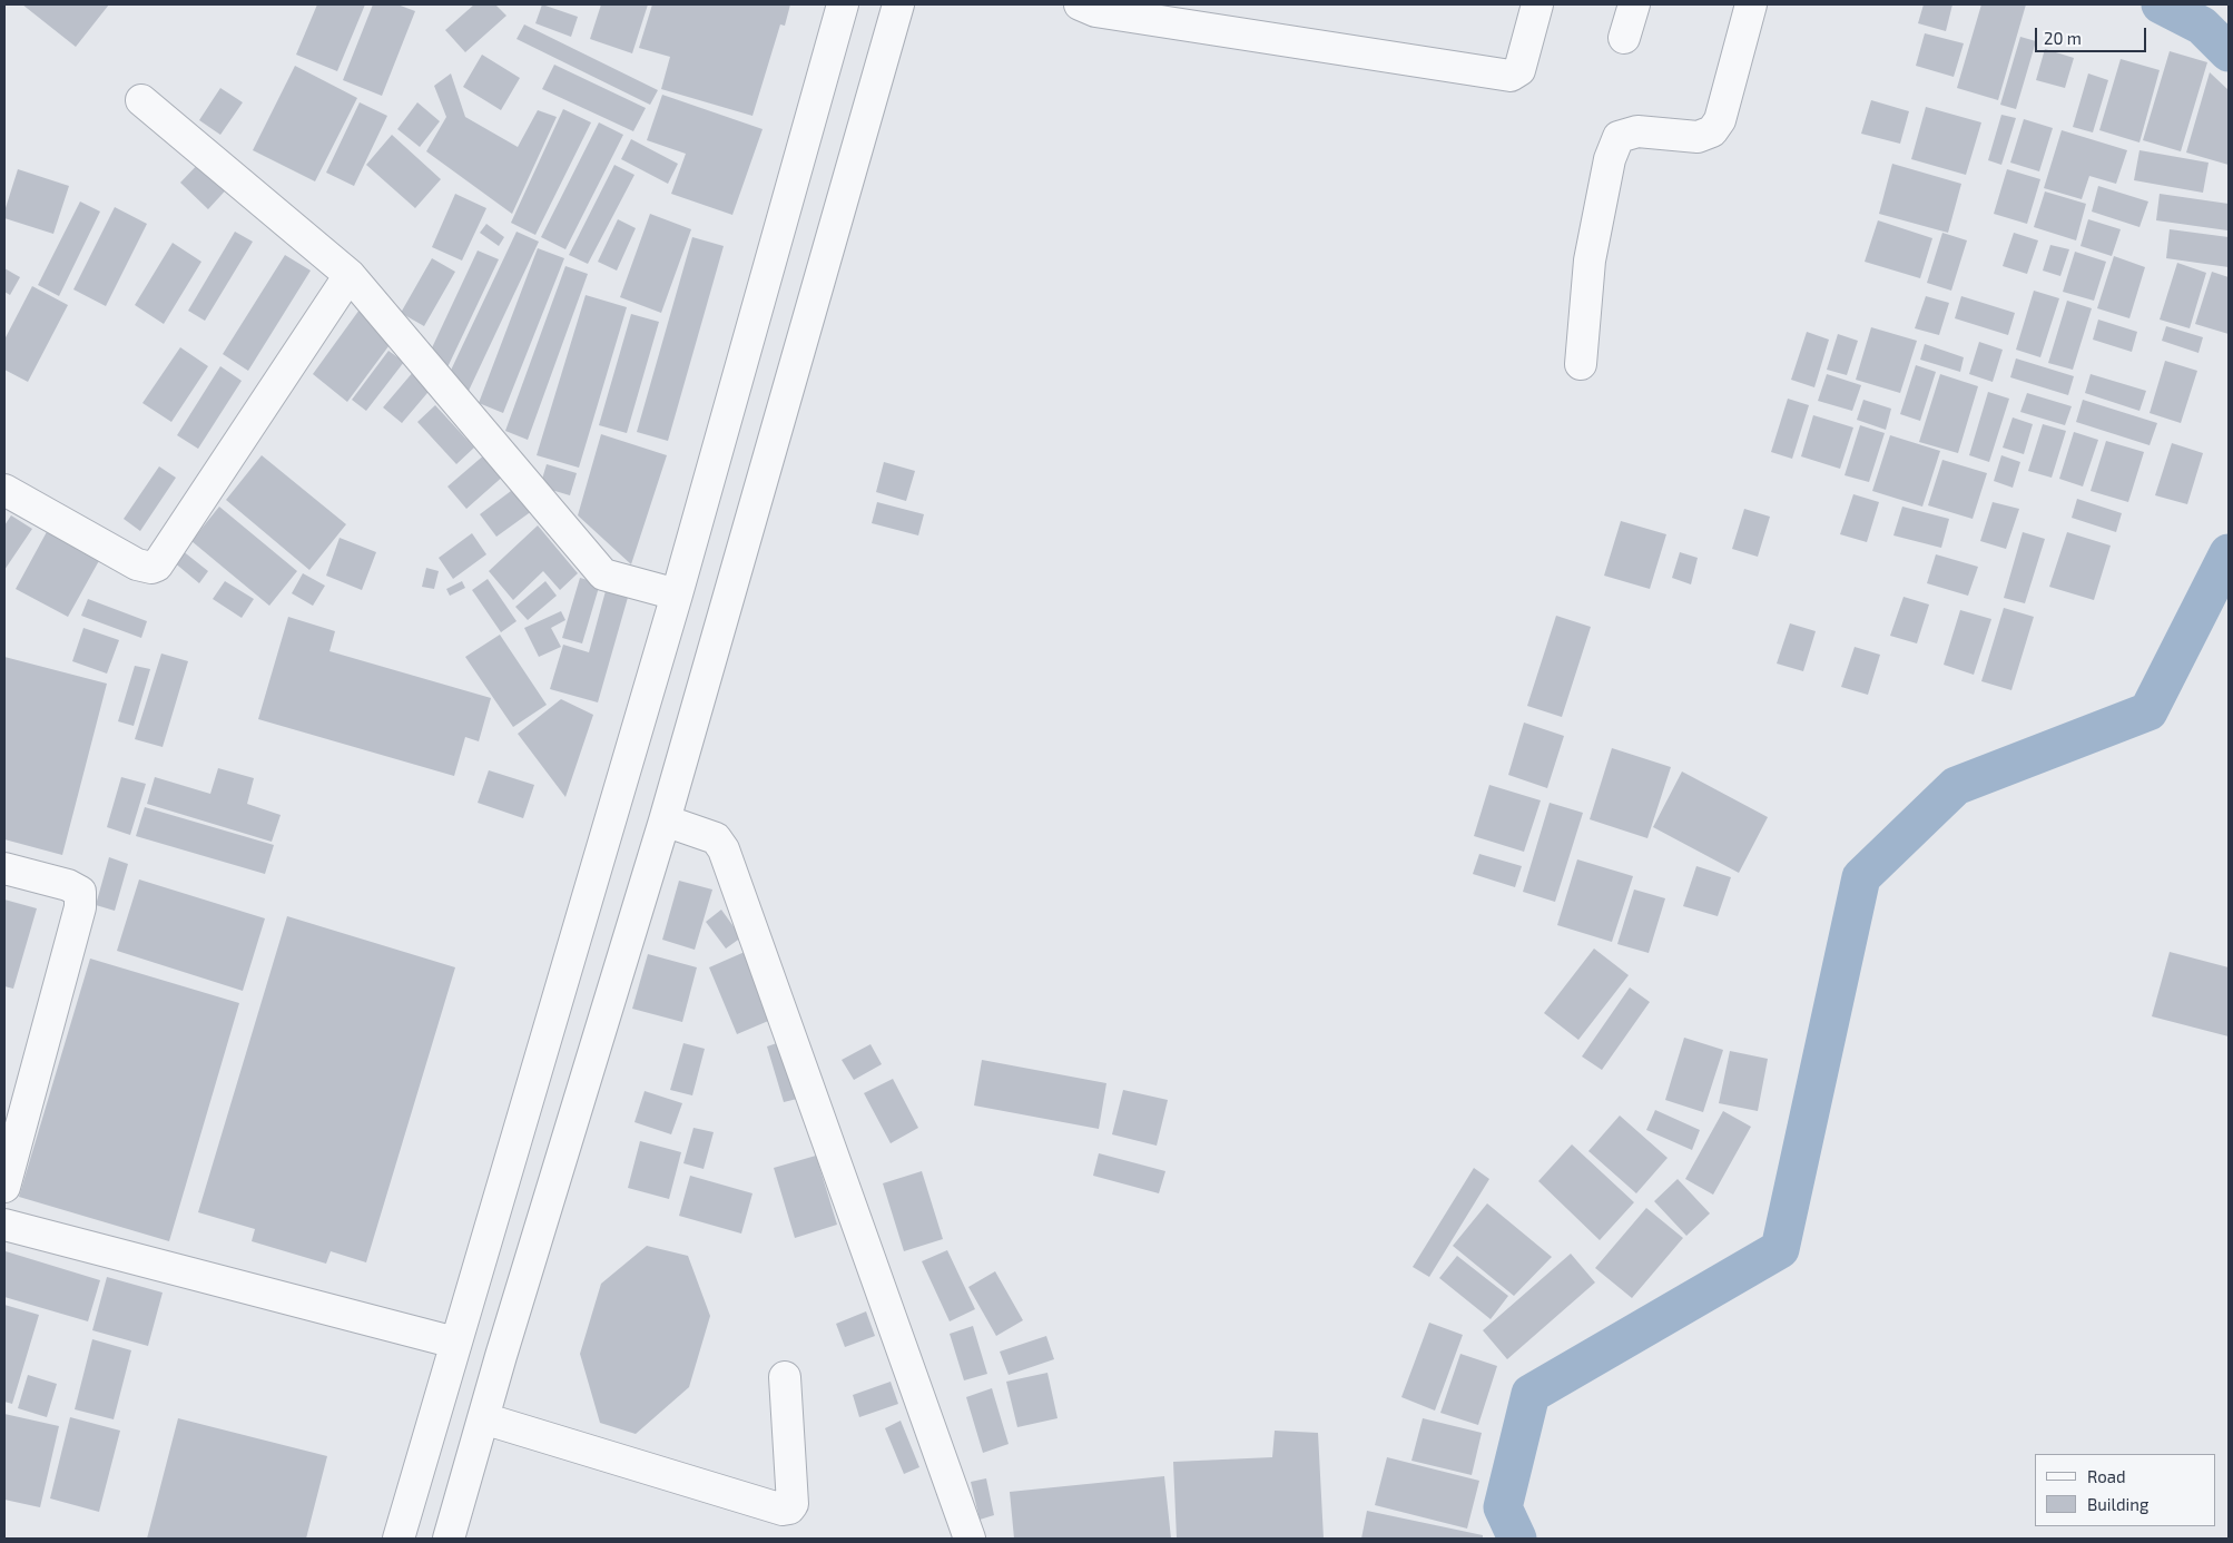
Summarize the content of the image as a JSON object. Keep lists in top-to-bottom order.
{
  "legend": ["Road", "Building"],
  "scale_bar": "20 m"
}
